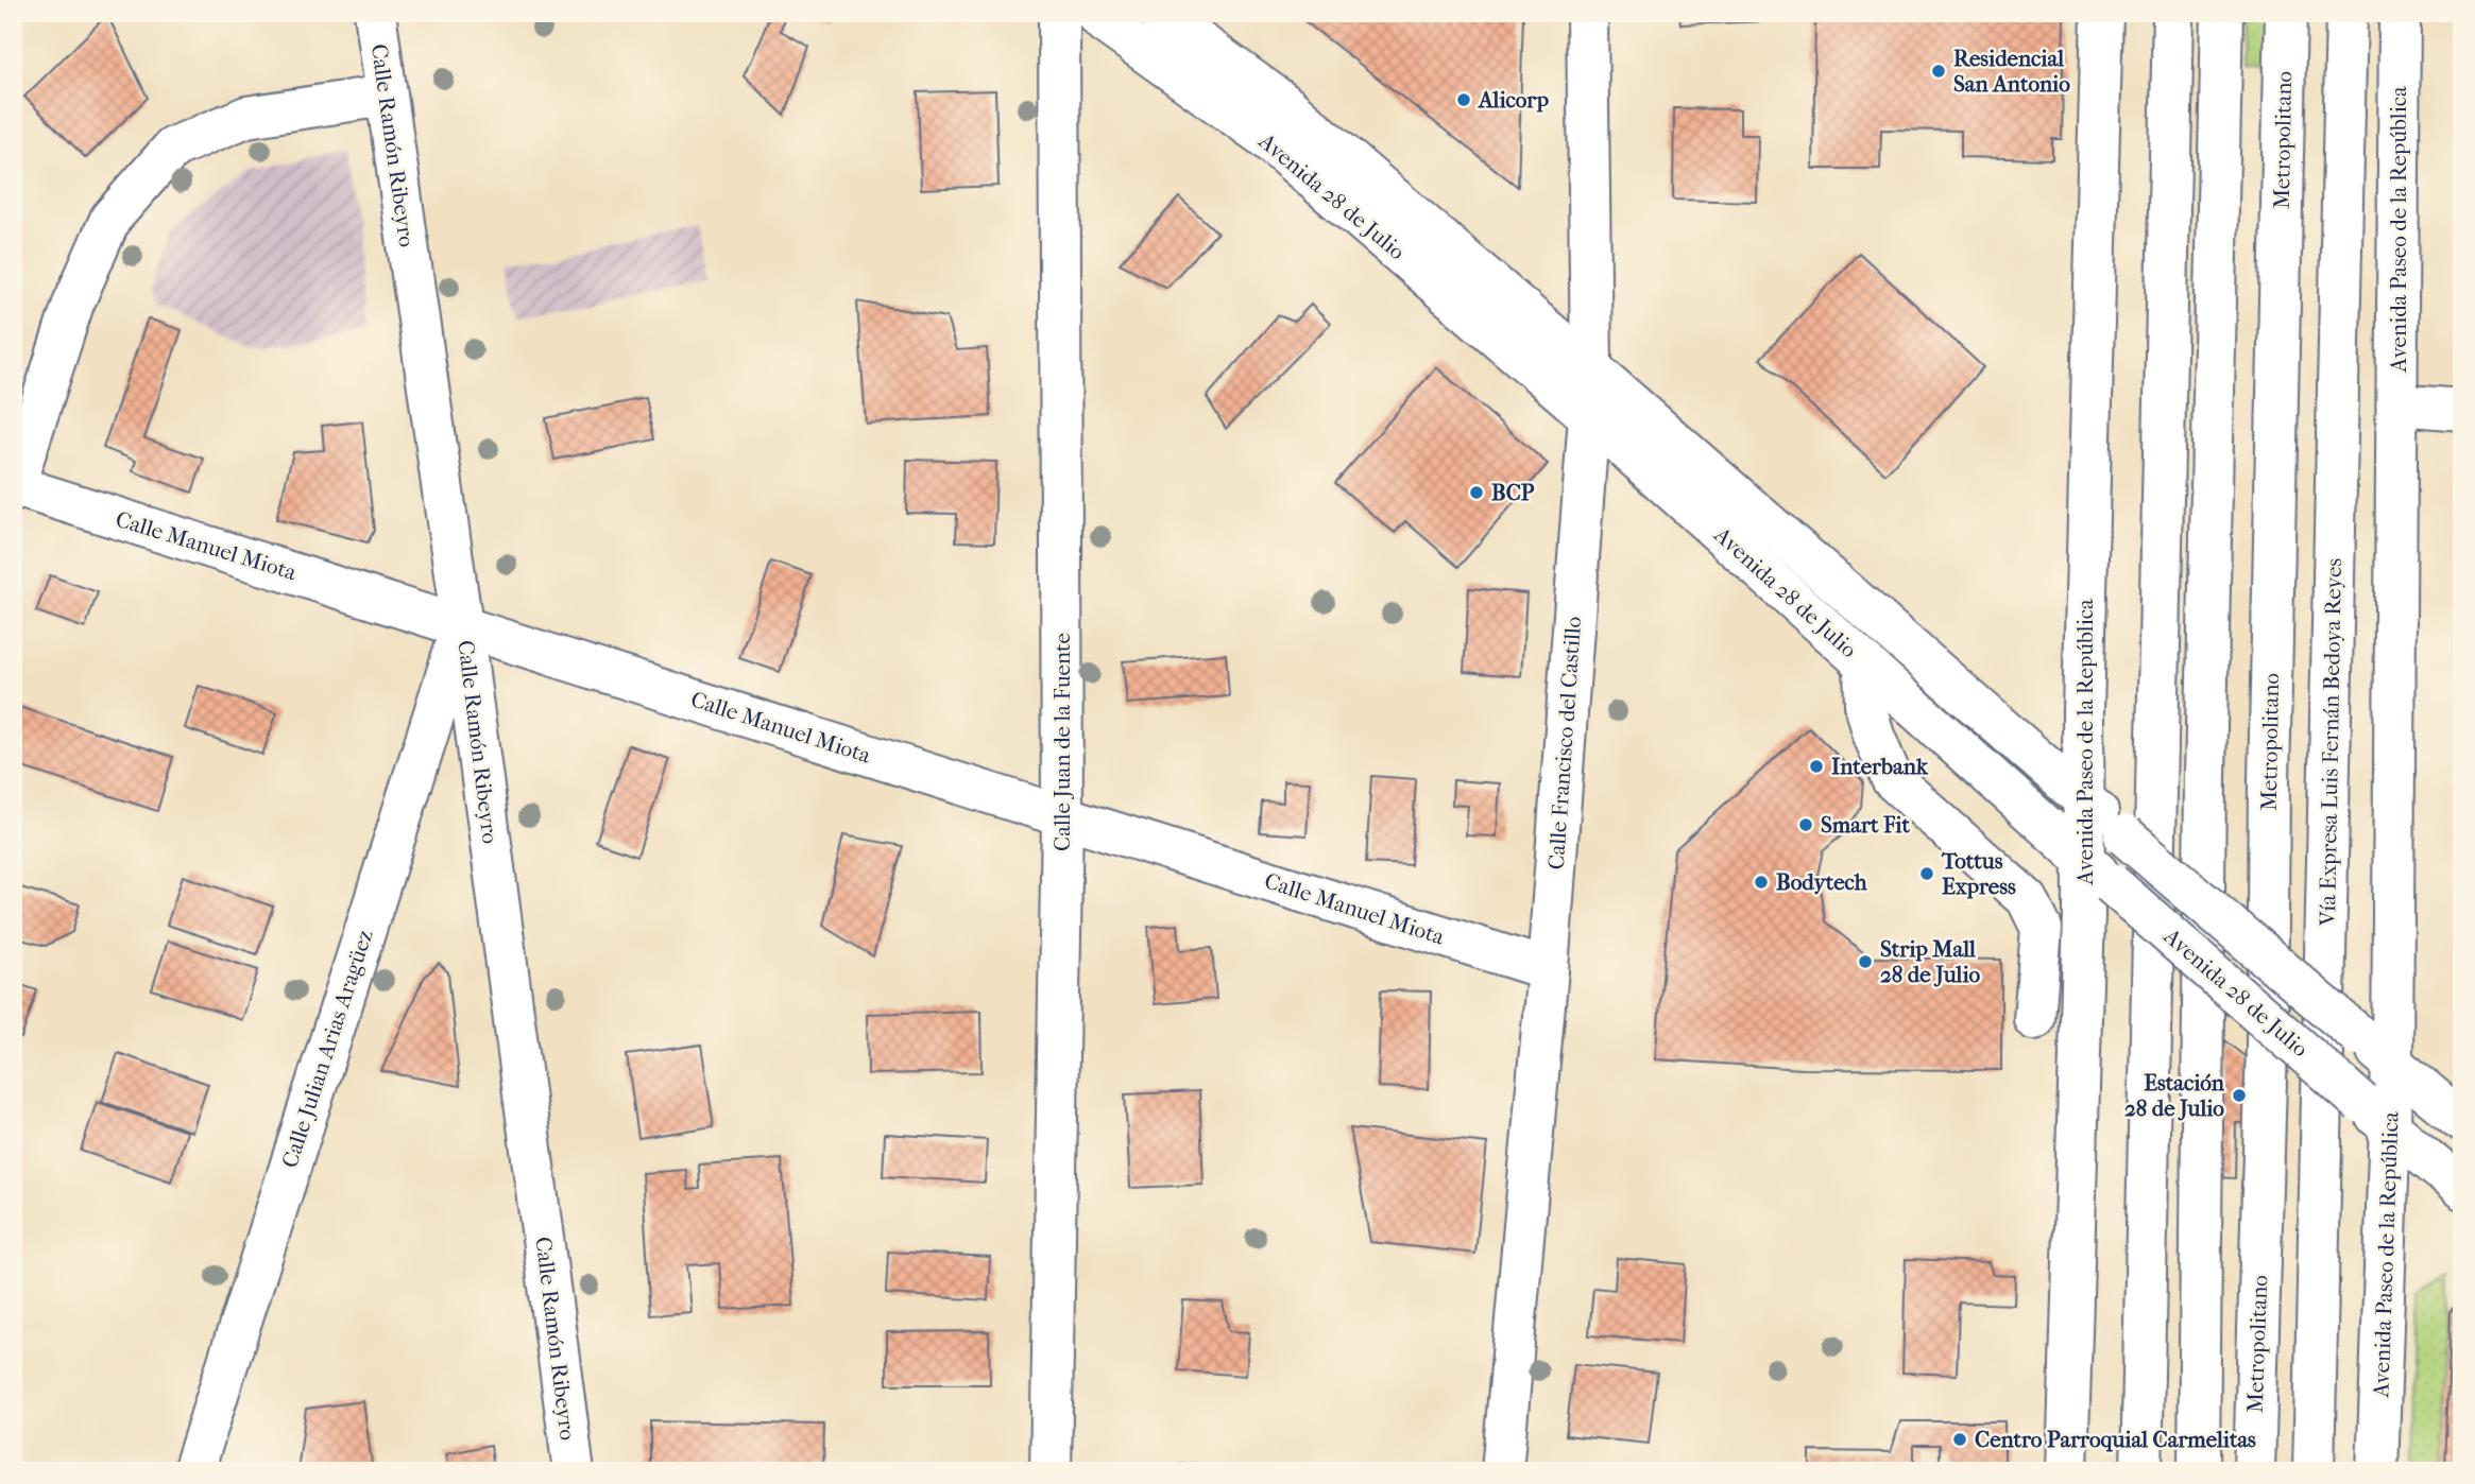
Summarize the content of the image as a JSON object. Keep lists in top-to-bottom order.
{
  "streets": {
    "main road": [
      "Metropolitano",
      "Calle Ramón Ribeyro",
      "Avenida 28 de Julio",
      "Avenida Paseo de la República",
      "Calle Manuel Miota",
      "Calle Juan de la Fuente",
      "Vía Expresa Luis Fernán Bedoya Reyes",
      "Calle Francisco del Castillo",
      "Calle Julian Arias Aragüez"
    ]
  },
  "crossings": [
    ["Calle Ramón Ribeyro", "Calle Manuel Miota"],
    ["Calle Ramón Ribeyro", "Calle Julian Arias Aragüez"],
    ["Avenida 28 de Julio", "Avenida Paseo de la República"],
    ["Avenida 28 de Julio", "Calle Francisco del Castillo"],
    ["Calle Manuel Miota", "Calle Juan de la Fuente"],
    ["Calle Manuel Miota", "Calle Francisco del Castillo"],
    ["Calle Manuel Miota", "Calle Julian Arias Aragüez"]
  ],
  "places": [
    "Residencial San Antonio",
    "Alicorp",
    "BCP",
    "Interbank",
    "Smart Fit",
    "Tottus Express",
    "Bodytech",
    "Strip Mall 28 de Julio",
    "Estación 28 de Julio",
    "Centro Parroquial Carmelitas"
  ]
}
